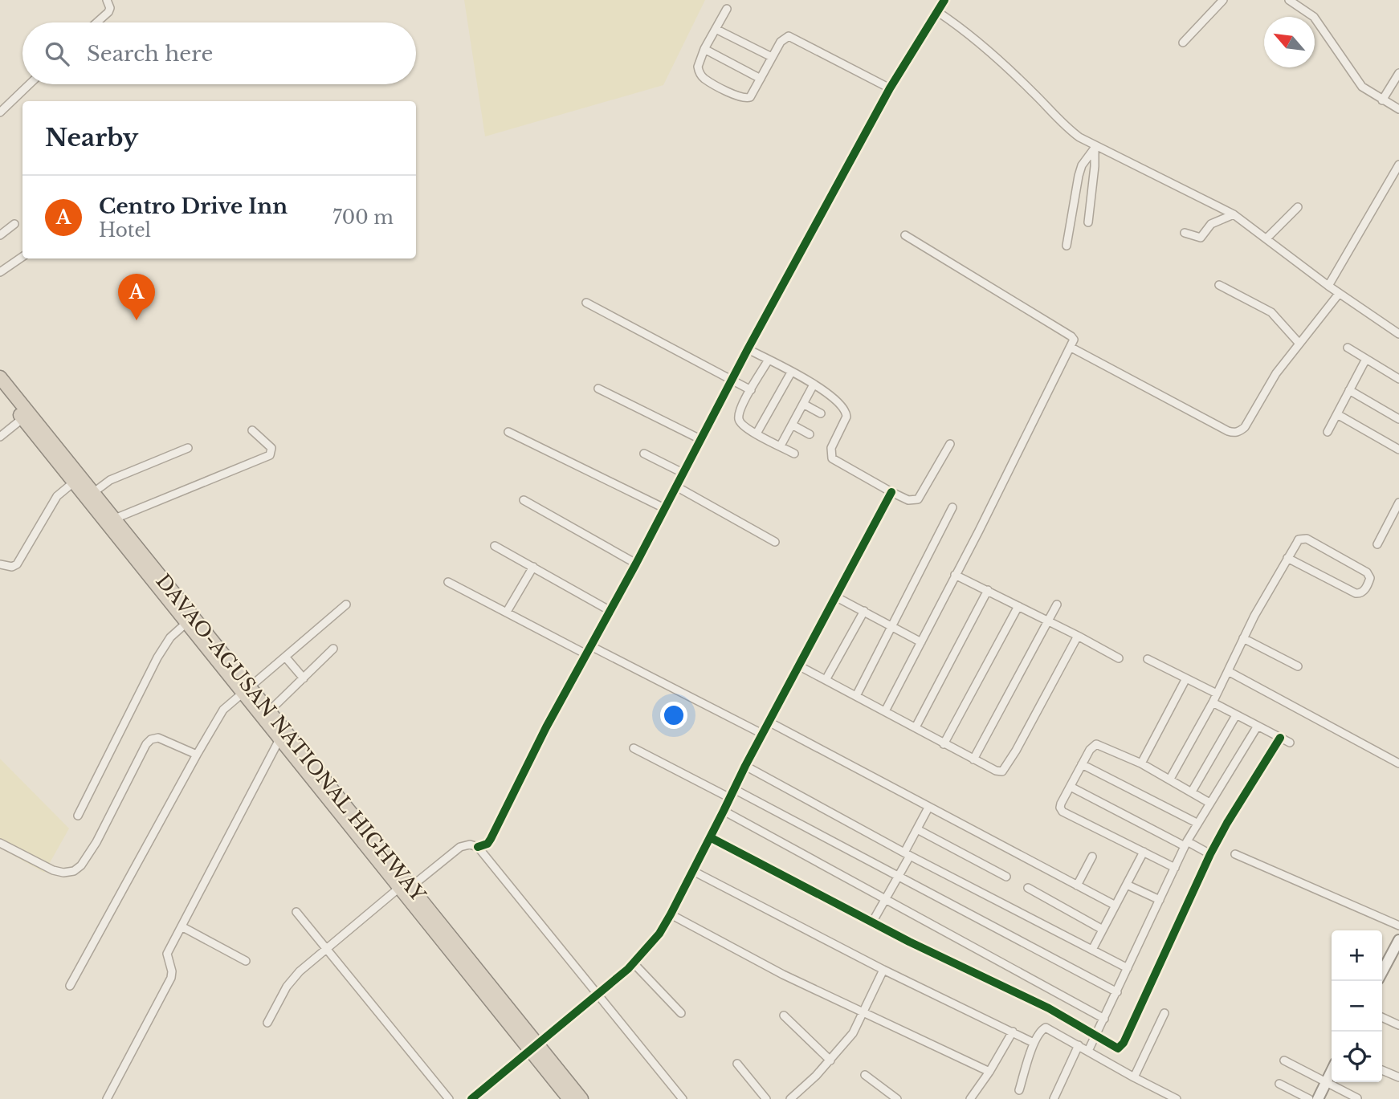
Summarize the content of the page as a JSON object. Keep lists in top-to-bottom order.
{
  "streets": {
    "highway": ["DAVAO-AGUSAN NATIONAL HIGHWAY"]
  },
  "north": "top left",
  "page": {
    "search": "Search here",
    "heading": "Nearby",
    "list": [
      {
        "mark": "A",
        "name": "Centro Drive Inn",
        "note": "Hotel",
        "value": "700 m"
      }
    ],
    "pins": "A",
    "map_buttons": ["+", "−"]
  }
}
